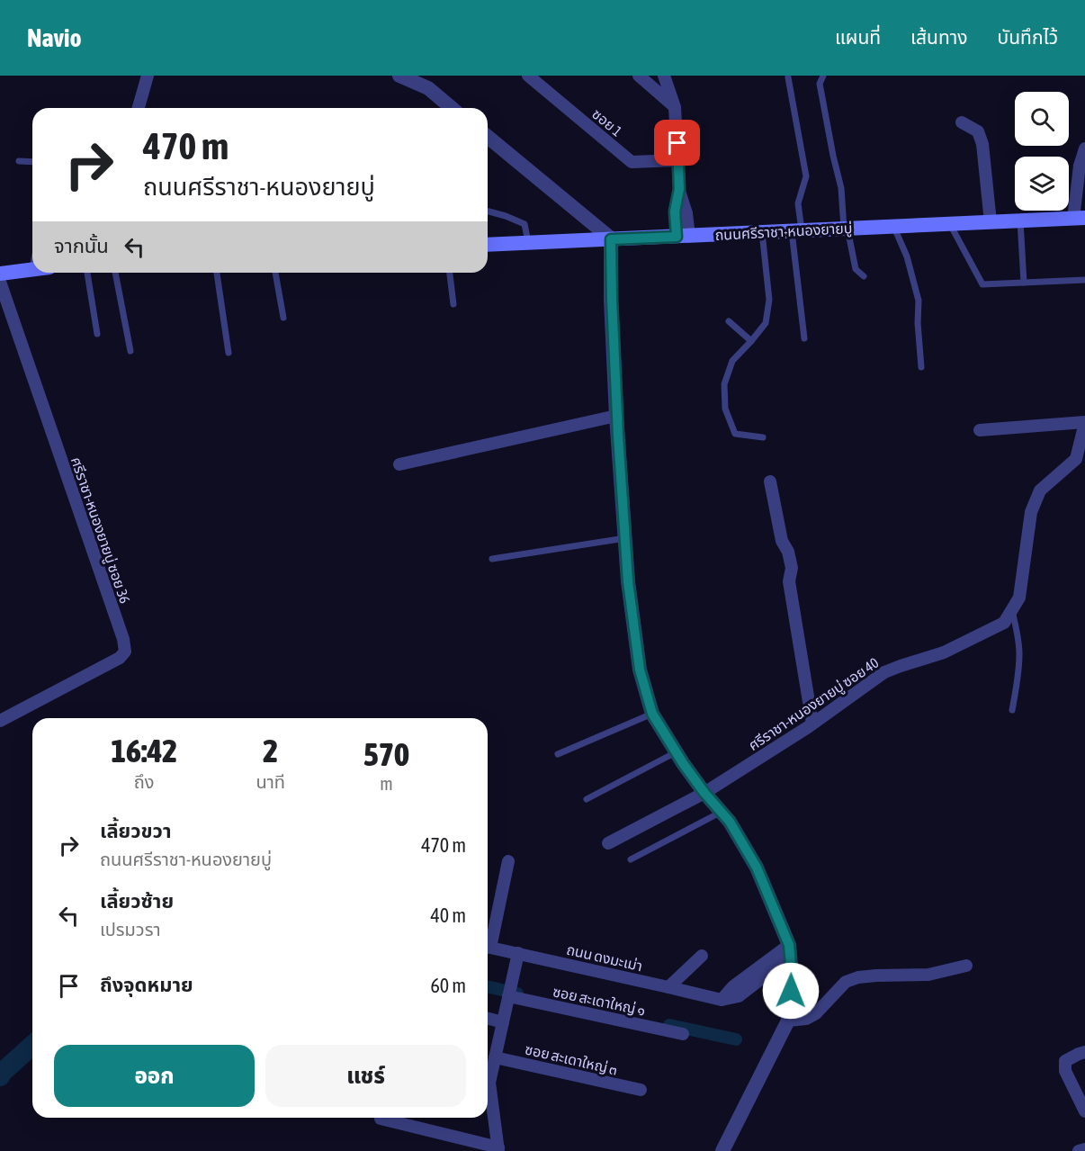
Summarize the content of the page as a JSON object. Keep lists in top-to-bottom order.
{
  "streets": {
    "main road": ["ถนนศรีราชา-หนองยายบู่"],
    "street": [
      "ซอย 1",
      "ศรีราชา-หนองยายบู่ ซอย 36",
      "ศรีราชา-หนองยายบู่ ซอย 40",
      "ถนน ดงมะเม่า",
      "ซอย สะเดาใหญ่ ๑",
      "ซอย สะเดาใหญ่ ๓"
    ]
  },
  "page": {
    "header": "Navio",
    "nav": ["แผนที่", "เส้นทาง", "บันทึกไว้"],
    "turn": ["470 m", "ถนนศรีราชา-หนองยายบู่"],
    "then": "จากนั้น",
    "eta": [
      "16:42",
      "ถึง",
      "2",
      "นาที",
      "570",
      "m"
    ],
    "list": [
      {
        "name": "เลี้ยวขวา",
        "note": "ถนนศรีราชา-หนองยายบู่",
        "value": "470 m"
      },
      {
        "name": "เลี้ยวซ้าย",
        "note": "เปรมวรา",
        "value": "40 m"
      },
      {
        "name": "ถึงจุดหมาย",
        "value": "60 m"
      }
    ],
    "buttons": ["ออก", "แชร์"]
  }
}
